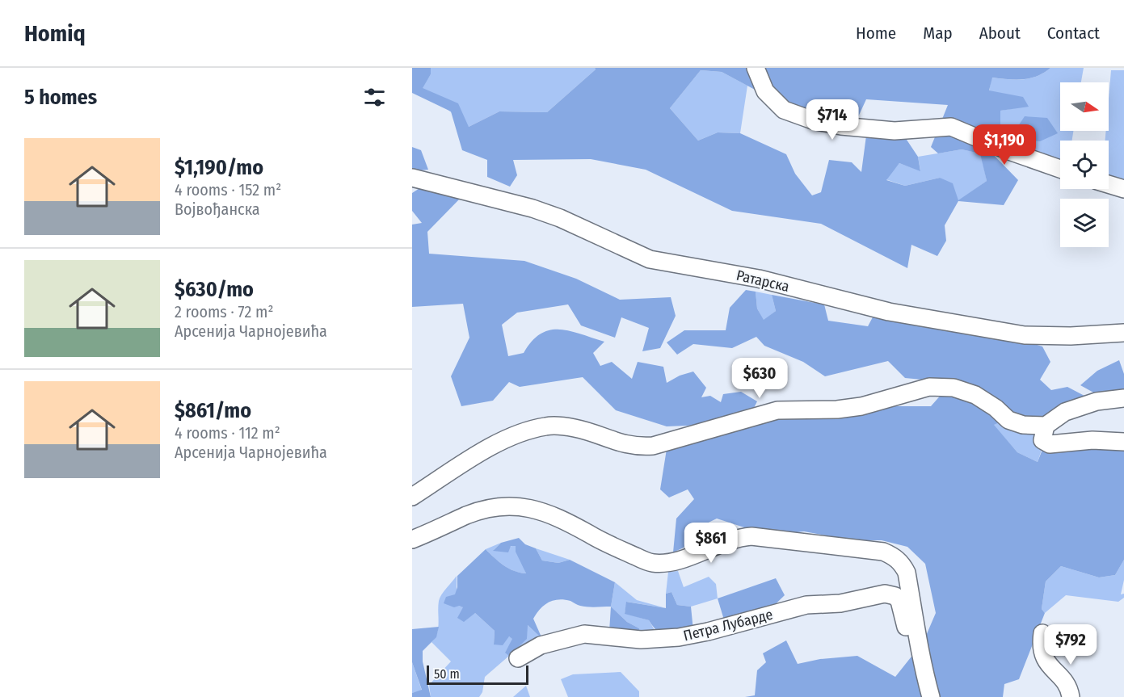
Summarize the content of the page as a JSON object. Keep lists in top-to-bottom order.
{
  "streets": {
    "street": ["Ратарска", "Петра Лубарде"]
  },
  "scale_bar": "50 m",
  "north": "right",
  "page": {
    "header": "Homiq",
    "nav": [
      "Home",
      "Map",
      "About",
      "Contact"
    ],
    "heading": "5 homes",
    "price": [
      "$714",
      "$1,190",
      "$630",
      "$861",
      "$792"
    ],
    "list": [
      {
        "name": "$1,190/mo",
        "note": "4 rooms · 152 m² · Војвођанска"
      },
      {
        "name": "$630/mo",
        "note": "2 rooms · 72 m² · Арсенија Чарнојевића"
      },
      {
        "name": "$861/mo",
        "note": "4 rooms · 112 m² · Арсенија Чарнојевића"
      }
    ],
    "scale": "50 m"
  }
}
